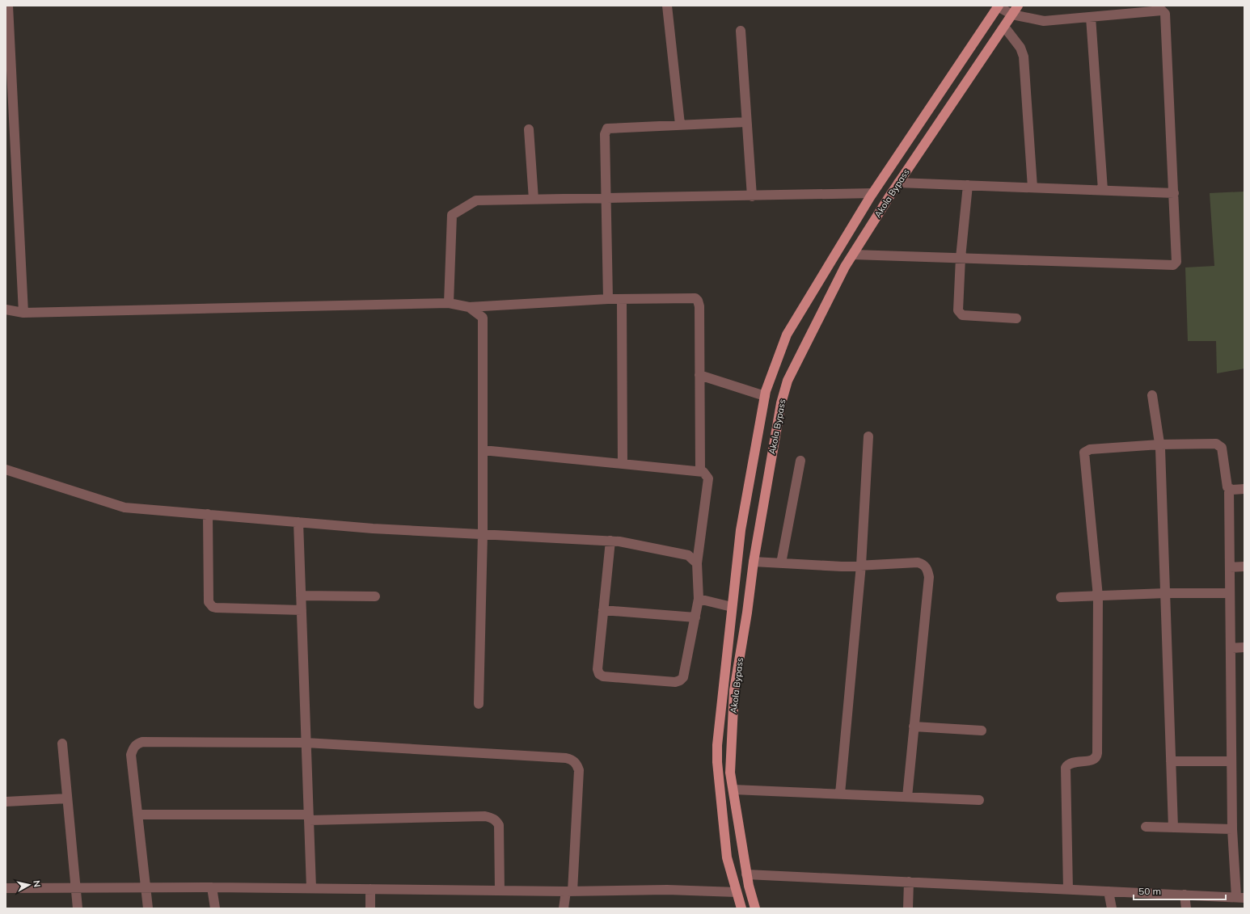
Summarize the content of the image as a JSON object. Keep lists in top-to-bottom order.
{
  "streets": {
    "main road": ["Akola Bypass"]
  },
  "scale_bar": "50 m",
  "north": "right"
}
